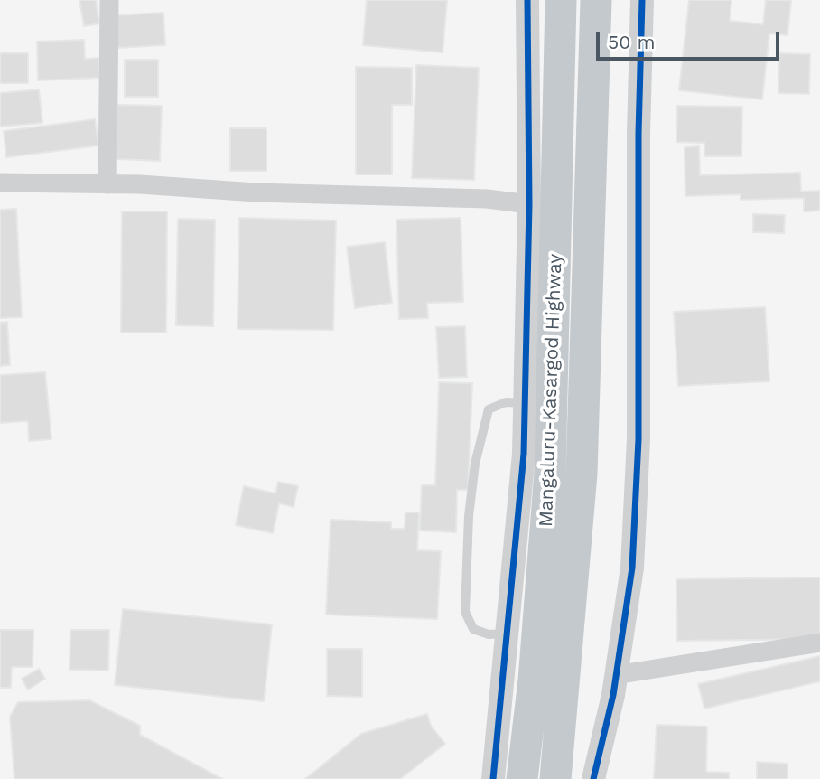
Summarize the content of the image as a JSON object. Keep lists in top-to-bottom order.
{
  "streets": {
    "highway": ["Mangaluru-Kasargod Highway"]
  },
  "scale_bar": "50 m"
}
